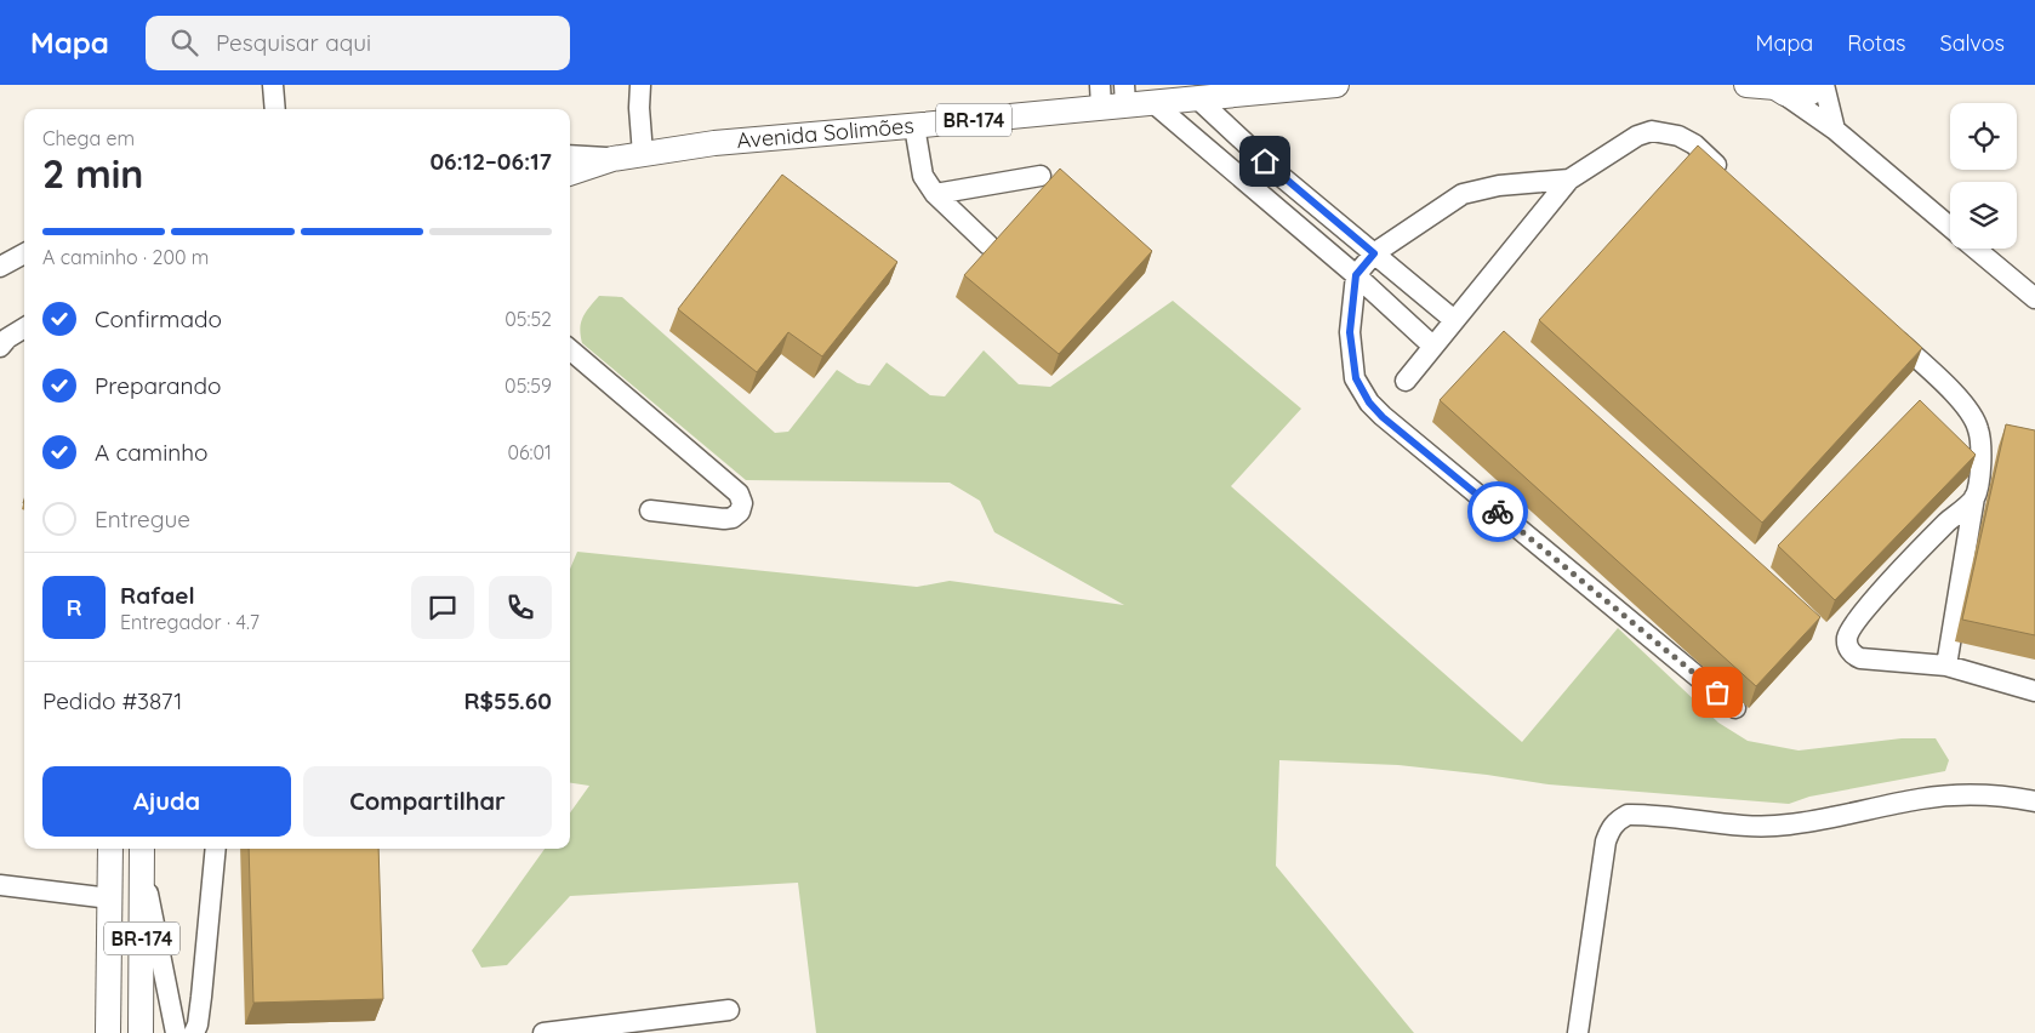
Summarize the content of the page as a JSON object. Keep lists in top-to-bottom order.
{
  "streets": {
    "main road": ["BR-174", "Avenida Solimões"]
  },
  "crossings": [
    ["BR-174", "Avenida Solimões"]
  ],
  "page": {
    "header": "Mapa",
    "search": "Pesquisar aqui",
    "nav": ["Mapa", "Rotas", "Salvos"],
    "heading": ["2 min", "Chega em", "06:12–06:17"],
    "panel": [
      "Rafael",
      "Entregador · 4.7",
      "Pedido #3871",
      "R$55.60"
    ],
    "bar": "A caminho · 200 m",
    "list": [
      ["Confirmado", "05:52"],
      ["Preparando", "05:59"],
      ["A caminho", "06:01"],
      "Entregue"
    ],
    "round": "R",
    "buttons": ["Ajuda", "Compartilhar"]
  }
}
